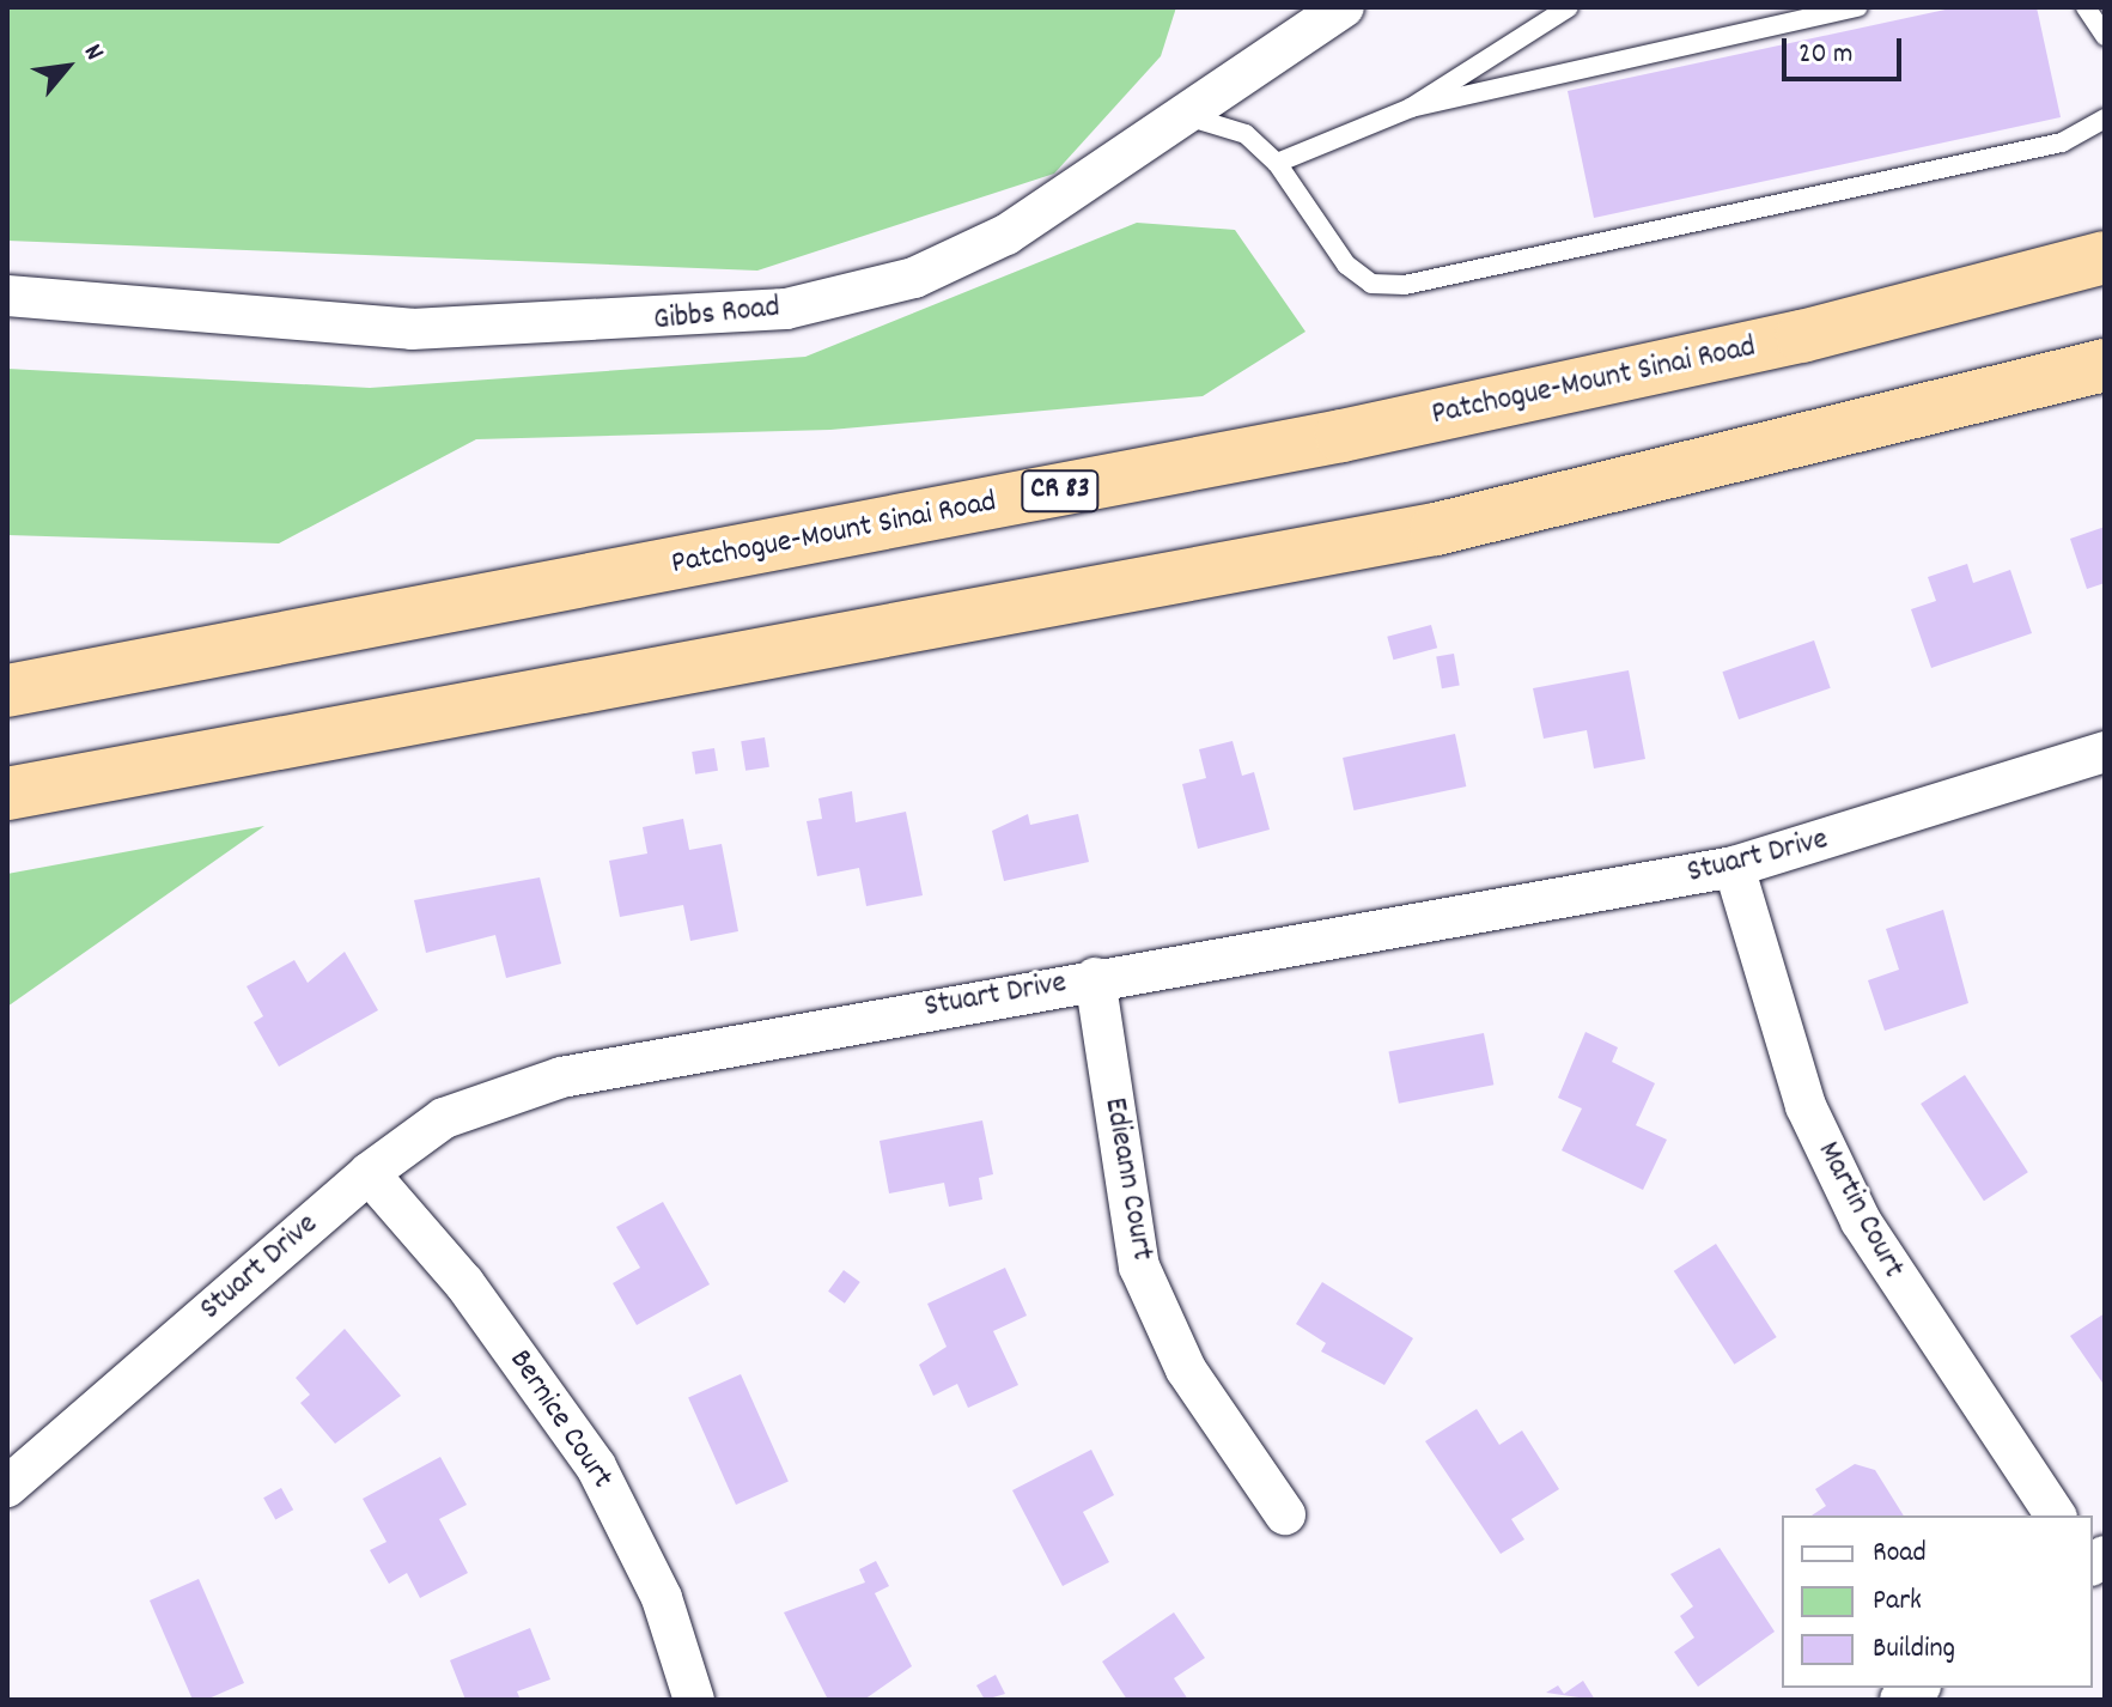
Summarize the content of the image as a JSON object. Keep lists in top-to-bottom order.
{
  "streets": {
    "highway": ["Patchogue-Mount Sinai Road", "CR 83"],
    "street": [
      "Gibbs Road",
      "Stuart Drive",
      "Edieann Court",
      "Martin Court",
      "Bernice Court"
    ]
  },
  "crossings": [
    ["Stuart Drive", "Edieann Court"],
    ["Stuart Drive", "Martin Court"],
    ["Stuart Drive", "Bernice Court"]
  ],
  "legend": ["Road", "Park", "Building"],
  "scale_bar": "20 m",
  "north": "top right"
}
